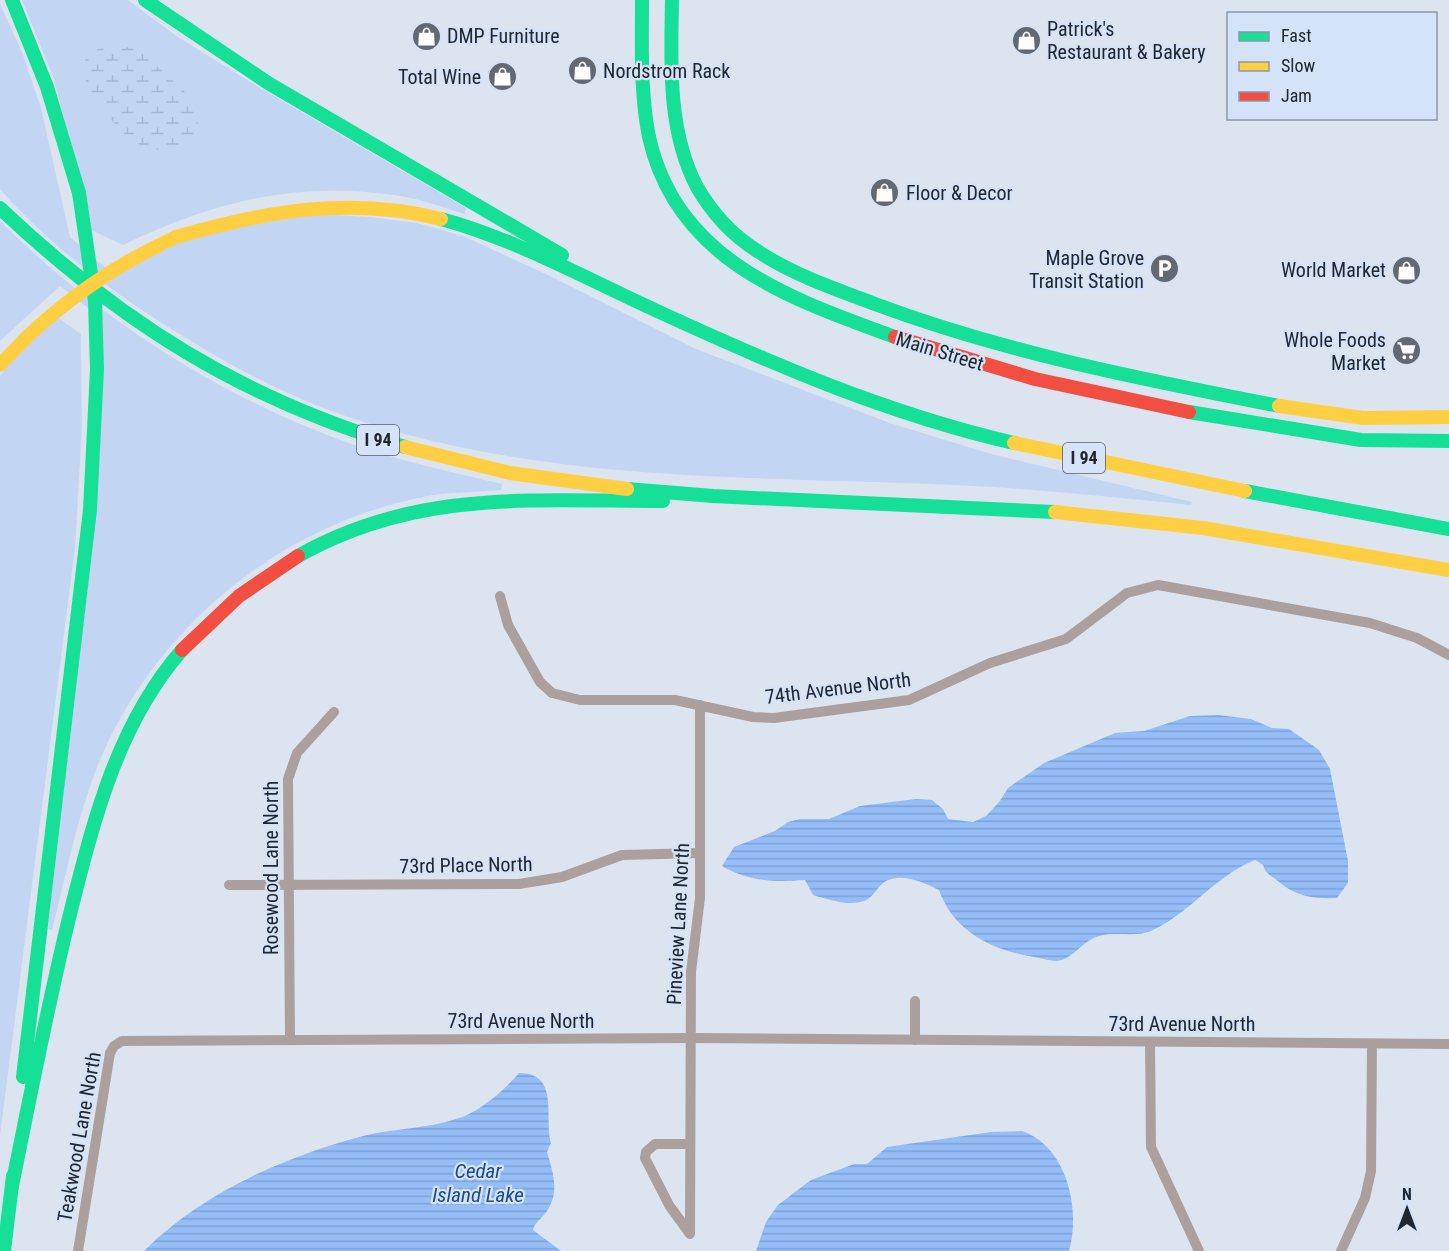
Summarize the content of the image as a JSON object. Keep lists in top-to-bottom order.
{
  "streets": {
    "main road": ["Main Street", "I 94"],
    "street": [
      "74th Avenue North",
      "73rd Place North",
      "Rosewood Lane North",
      "Pineview Lane North",
      "73rd Avenue North",
      "Teakwood Lane North"
    ]
  },
  "crossings": [
    ["74th Avenue North", "Pineview Lane North"],
    ["73rd Place North", "Rosewood Lane North"],
    ["73rd Place North", "Pineview Lane North"],
    ["Rosewood Lane North", "73rd Avenue North"],
    ["Pineview Lane North", "73rd Avenue North"],
    ["73rd Avenue North", "Teakwood Lane North"]
  ],
  "water": ["Cedar Island Lake"],
  "places": {
    "shop": [
      "DMP Furniture",
      "Patrick's Restaurant & Bakery",
      "Nordstrom Rack",
      "Total Wine",
      "Floor & Decor",
      "World Market"
    ],
    "parking": ["Maple Grove Transit Station"],
    "supermarket": ["Whole Foods Market"]
  },
  "legend": ["Fast", "Slow", "Jam"],
  "north": "top"
}
